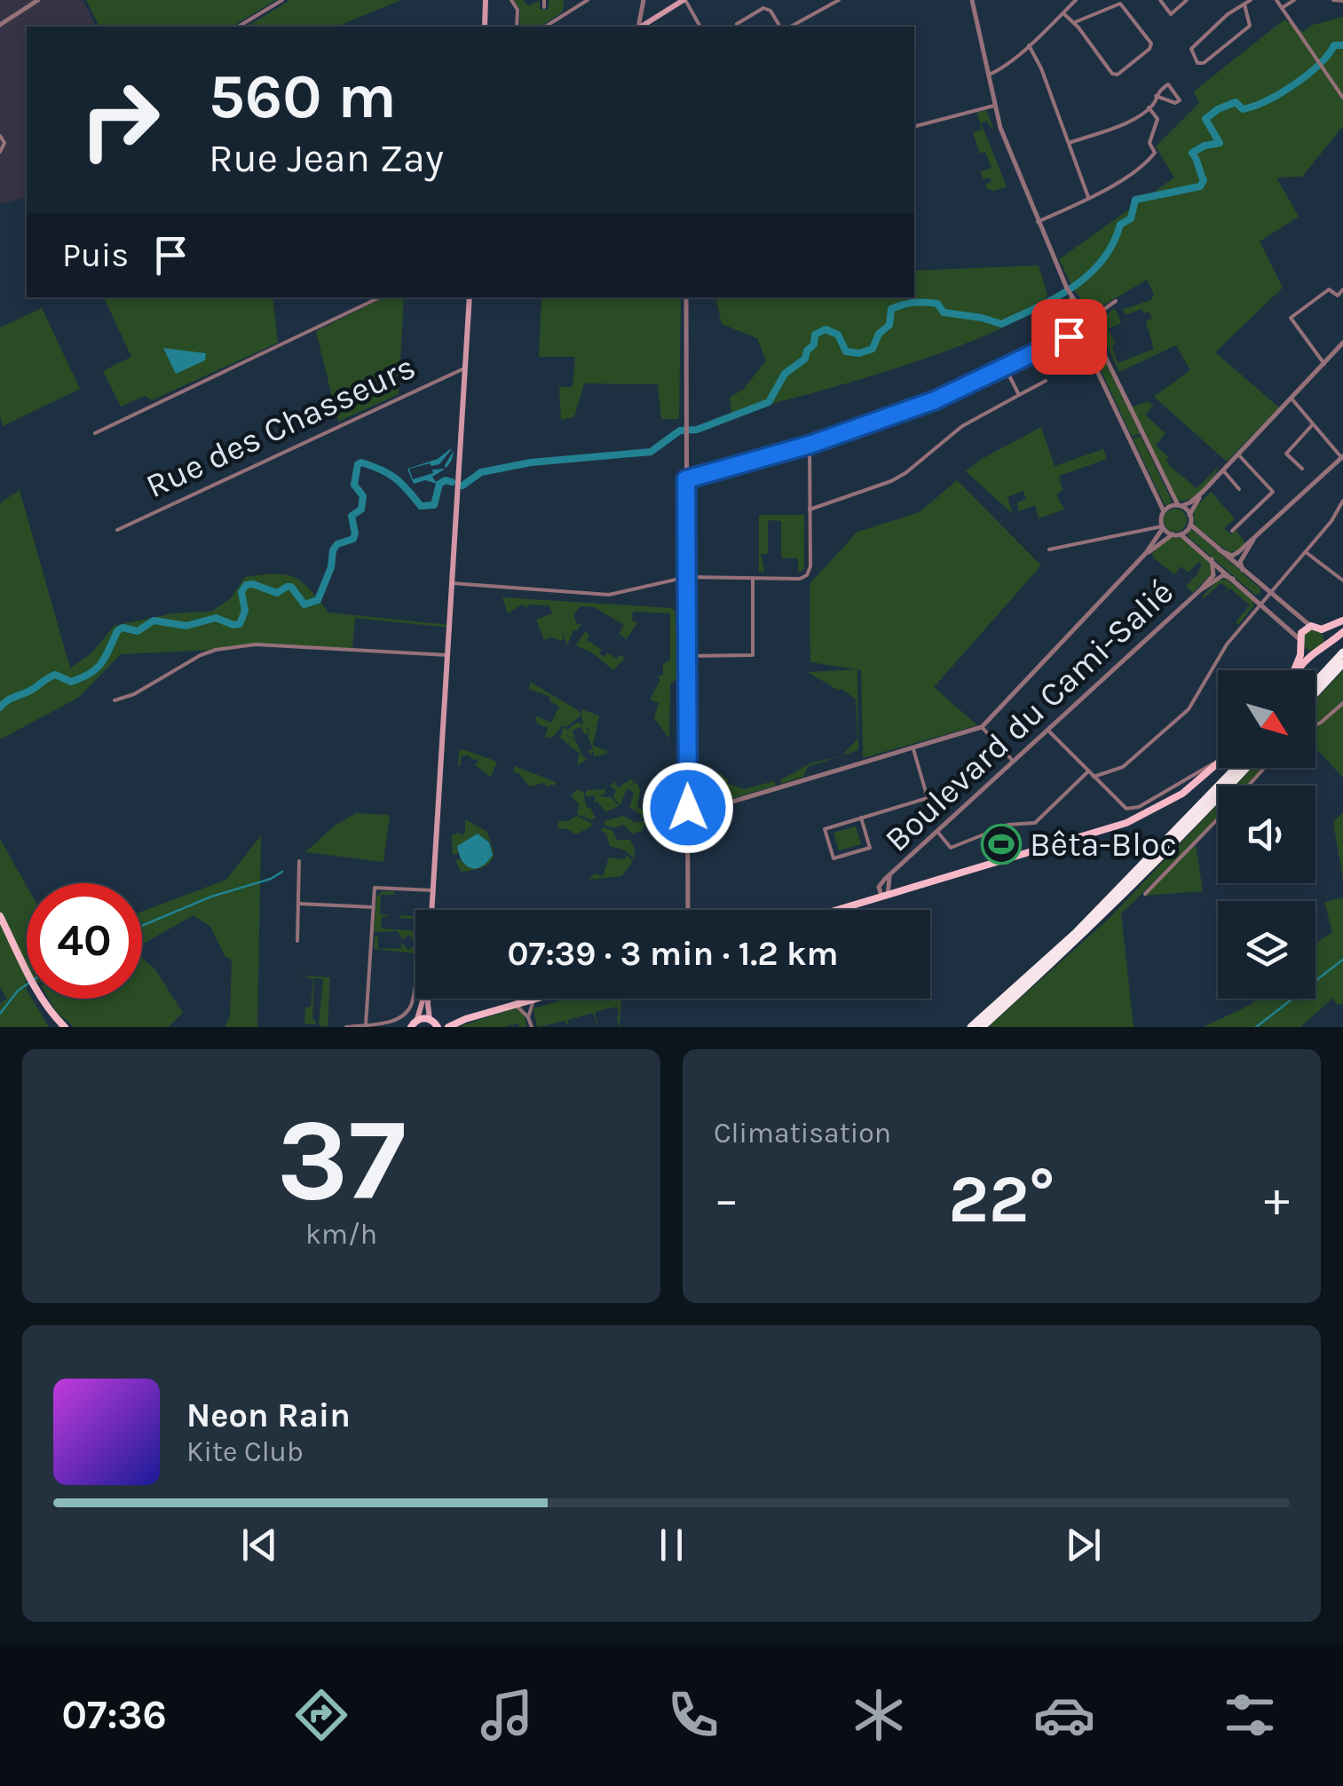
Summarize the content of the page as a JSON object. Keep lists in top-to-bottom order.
{
  "streets": {
    "street": ["Rue des Chasseurs", "Boulevard du Cami-Salié"]
  },
  "places": {
    "sports": ["Bêta-Bloc"]
  },
  "north": "bottom right",
  "page": {
    "turn": ["560 m", "Rue Jean Zay"],
    "then": "Puis",
    "limit": "40",
    "trip": "07:39 · 3 min · 1.2 km",
    "tile": [
      ["37", "km/h"],
      "Climatisation"
    ],
    "heat": ["−", "22°", "+"],
    "song": ["Neon Rain", "Kite Club"],
    "tabs": "07:36"
  }
}
